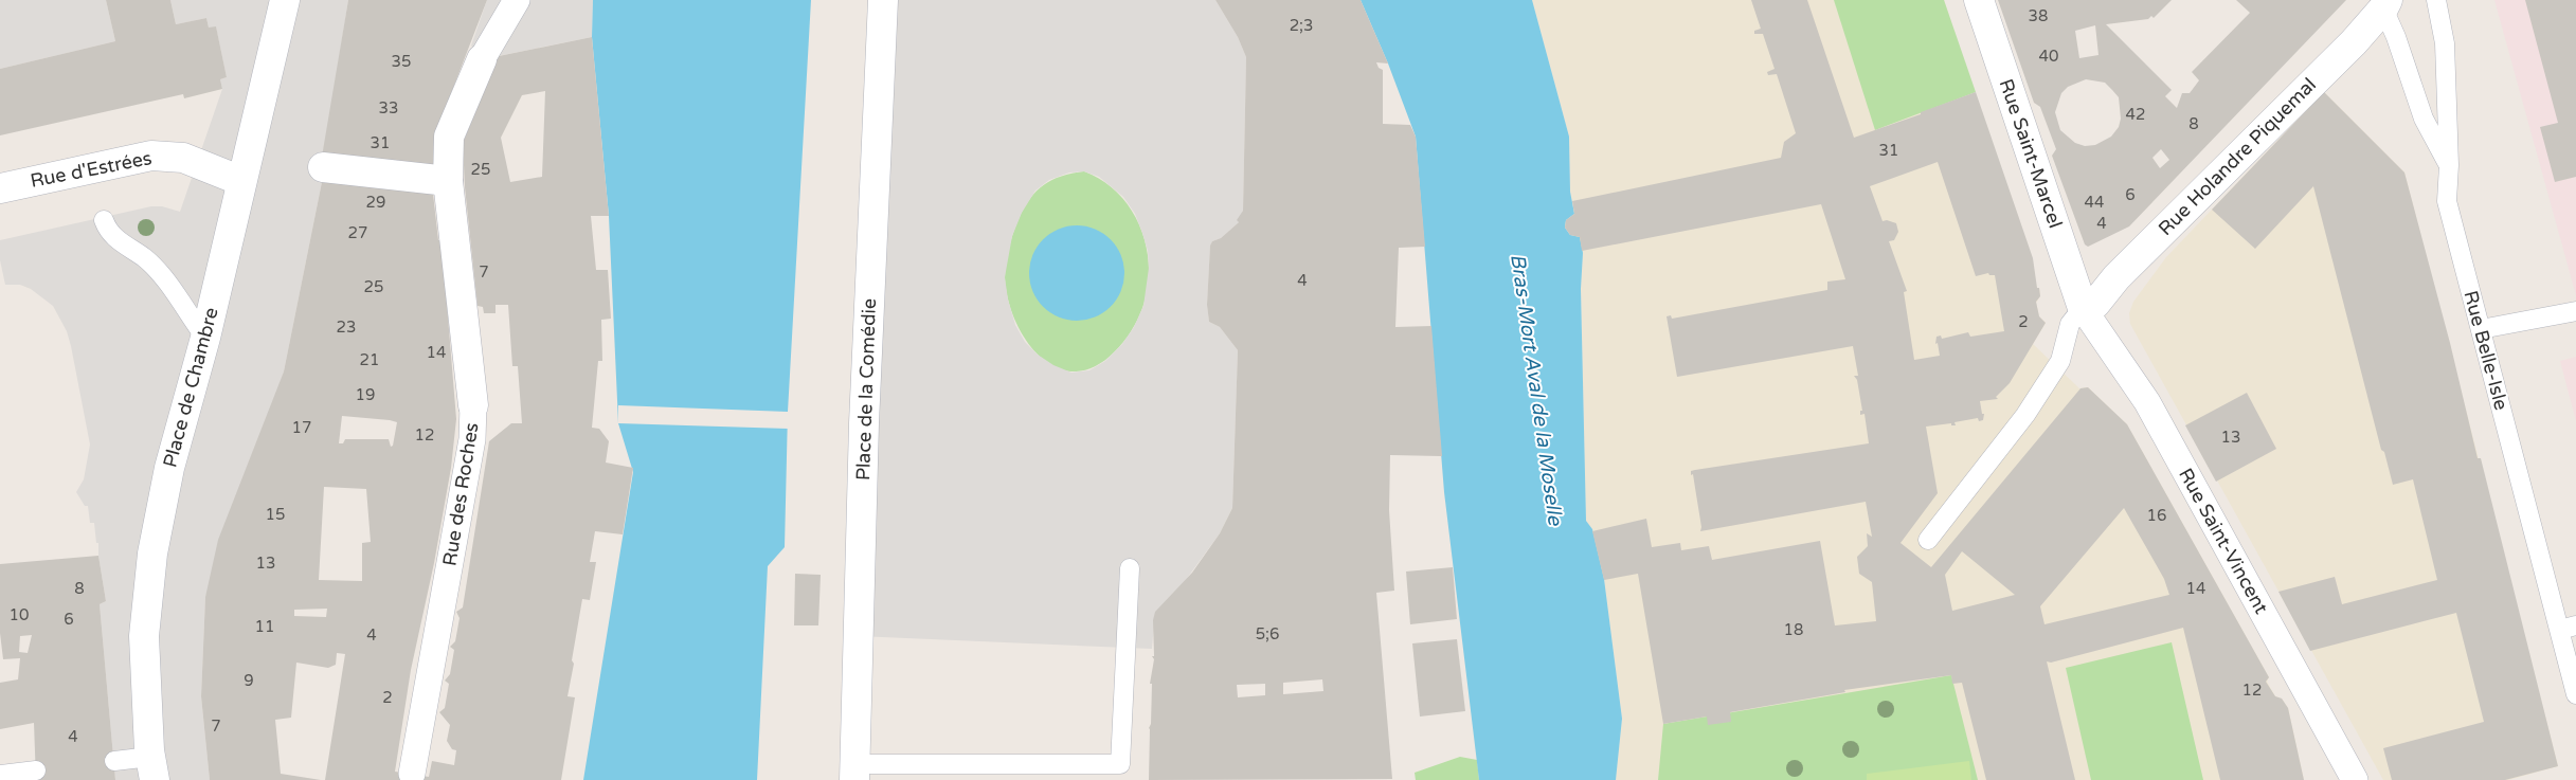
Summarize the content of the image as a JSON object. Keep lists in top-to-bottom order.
{
  "streets": {
    "street": [
      "Rue Saint-Marcel",
      "Rue Holandre Piquemal",
      "Rue d'Estrées",
      "Place de Chambre",
      "Place de la Comédie",
      "Rue des Roches",
      "Rue Saint-Vincent"
    ],
    "lane": ["Rue Belle-Isle"]
  },
  "crossings": [
    ["Rue Saint-Marcel", "Rue Holandre Piquemal"],
    ["Rue Saint-Marcel", "Rue Saint-Vincent"],
    ["Rue Holandre Piquemal", "Rue Saint-Vincent"],
    ["Rue d'Estrées", "Place de Chambre"]
  ],
  "water": ["Bras-Mort Aval de la Moselle"],
  "house_numbers": [
    "38",
    "2;3",
    "40",
    "35",
    "33",
    "42",
    "8",
    "31",
    "31",
    "25",
    "6",
    "29",
    "44",
    "4",
    "27",
    "7",
    "4",
    "25",
    "2",
    "23",
    "14",
    "21",
    "19",
    "17",
    "12",
    "13",
    "15",
    "16",
    "13",
    "8",
    "14",
    "10",
    "6",
    "11",
    "18",
    "5;6",
    "4",
    "9",
    "12",
    "2",
    "7",
    "4"
  ]
}
